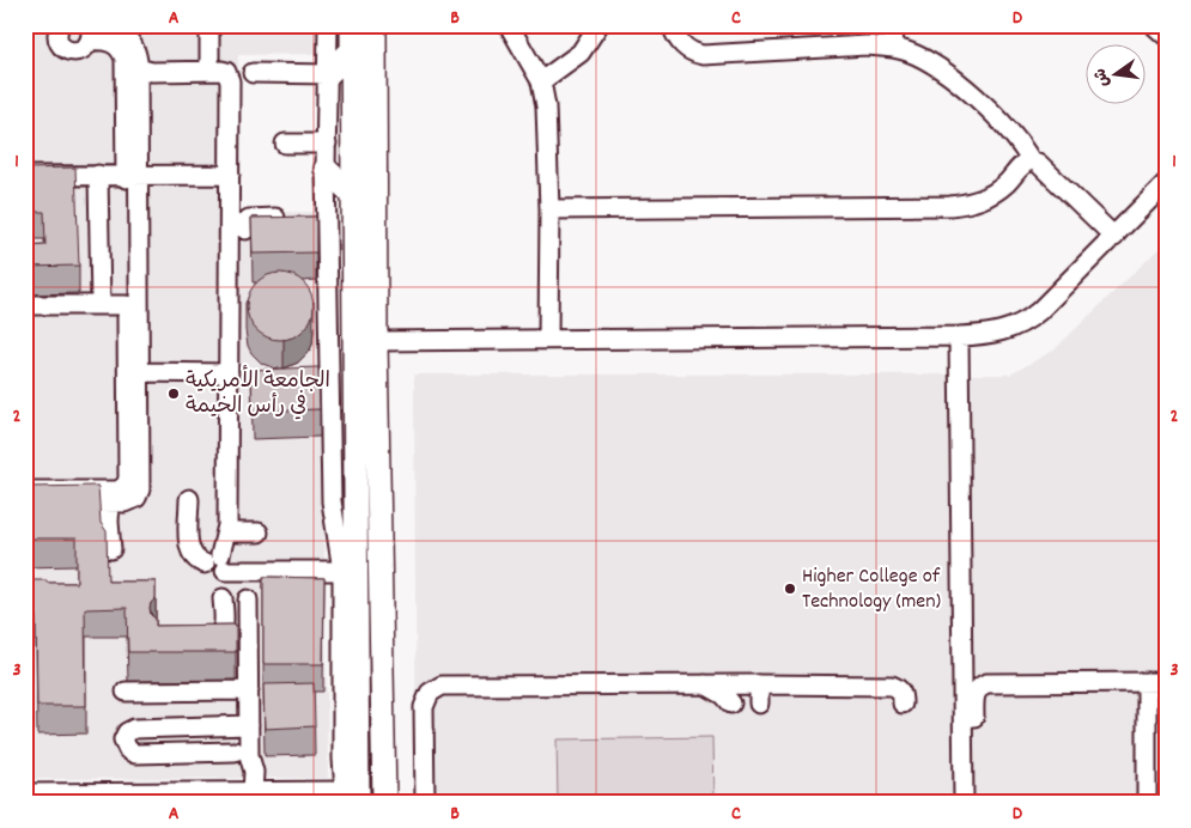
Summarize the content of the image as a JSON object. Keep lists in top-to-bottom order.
{
  "places": ["الجامعة الأمريكية في رأس الخيمة", "Higher College of Technology (men)"],
  "north": "left",
  "grid": {
    "columns": [
      "A",
      "B",
      "C",
      "D"
    ],
    "rows": ["1", "2", "3"]
  }
}
